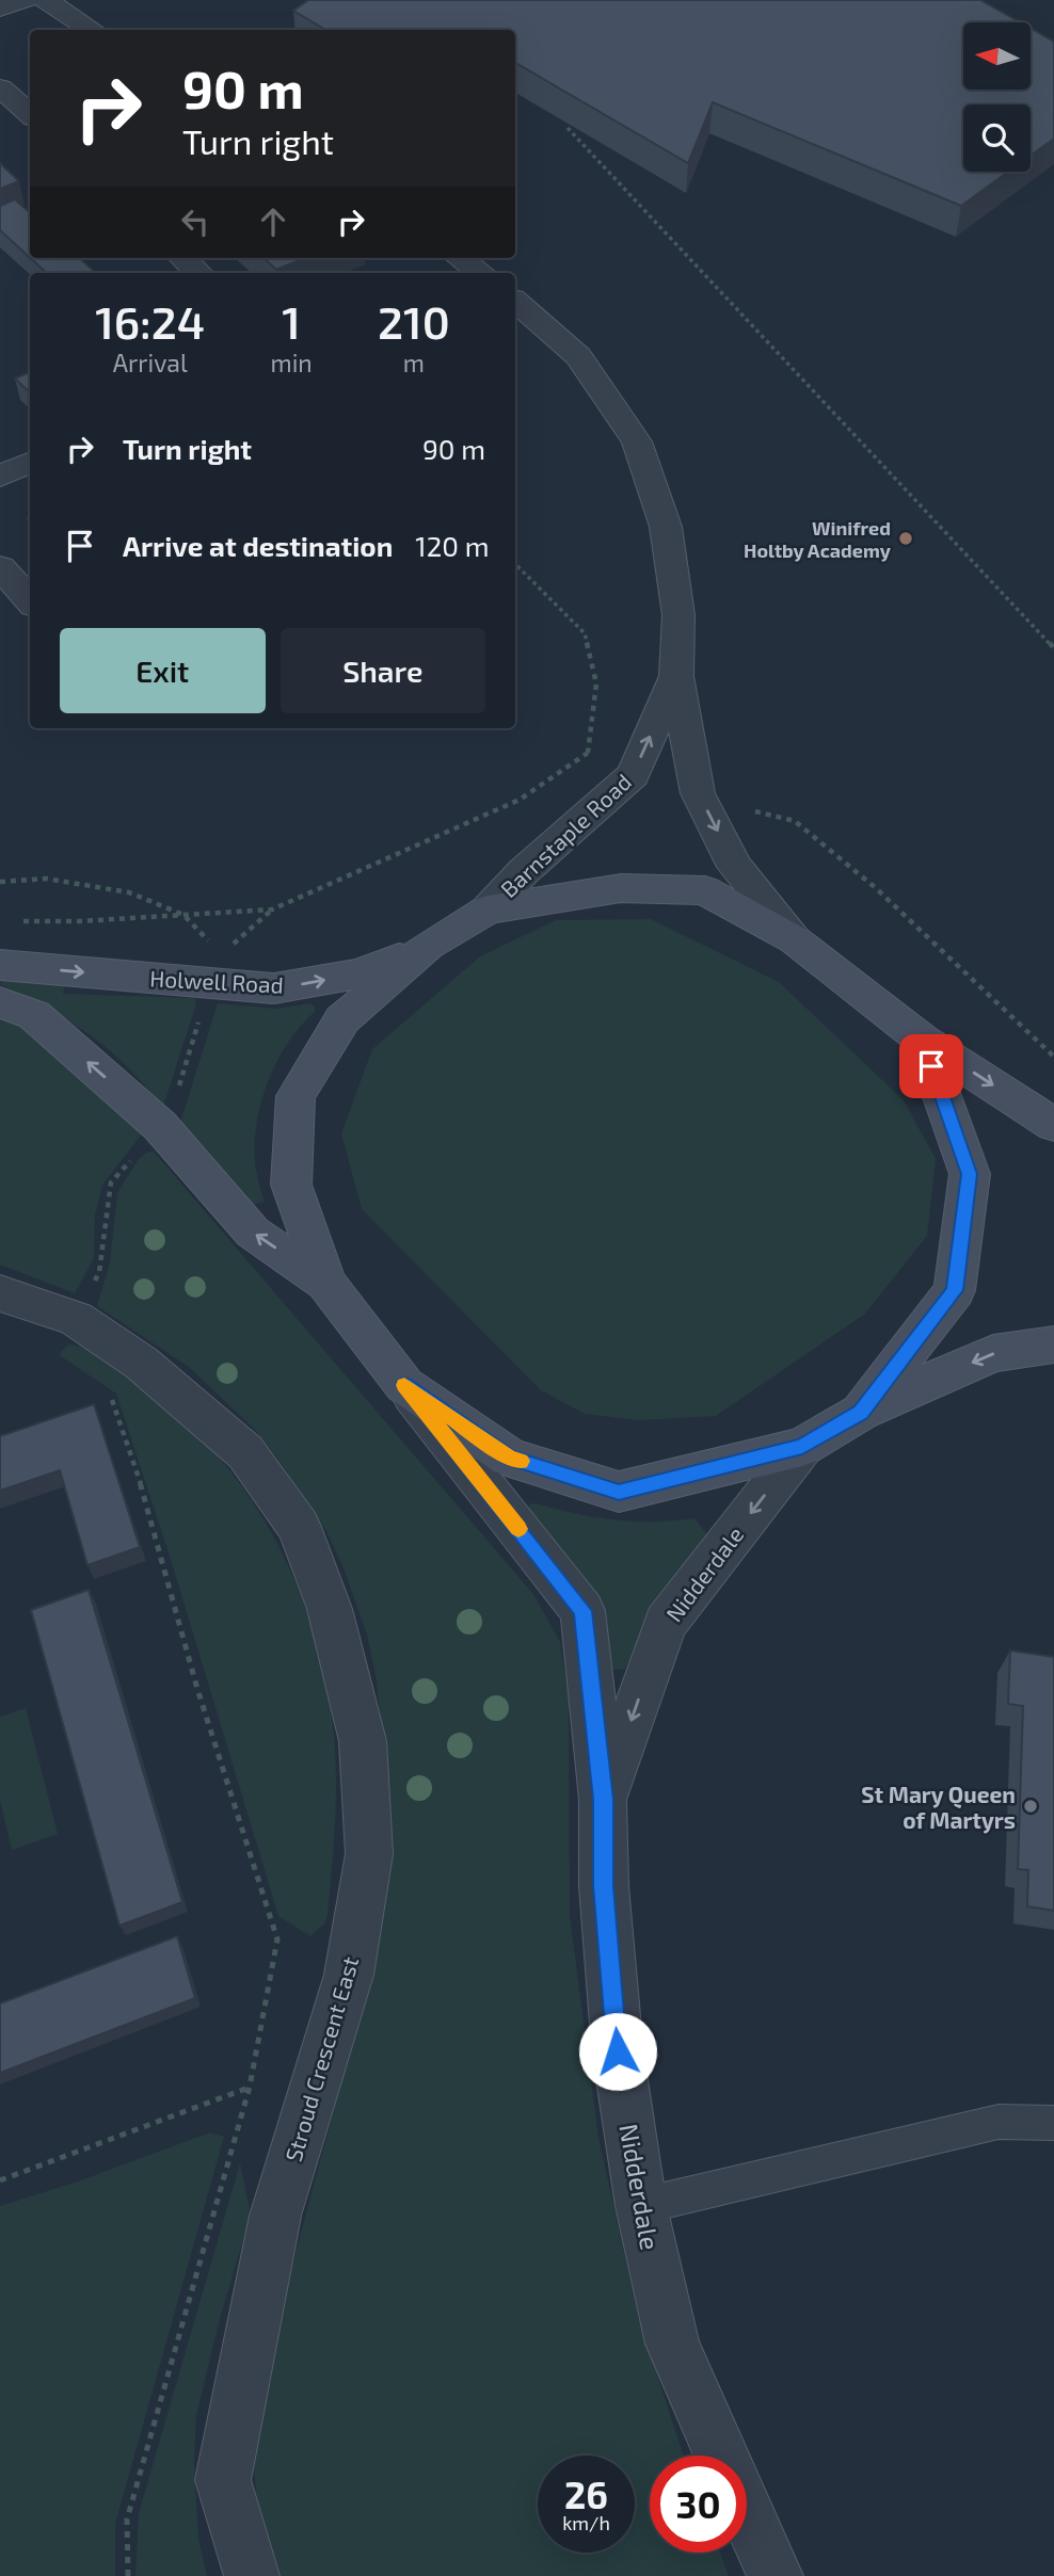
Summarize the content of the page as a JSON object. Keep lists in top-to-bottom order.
{
  "streets": {
    "street": [
      "Barnstaple Road",
      "Holwell Road",
      "Nidderdale",
      "Stroud Crescent East"
    ]
  },
  "one_way": ["Holwell Road"],
  "places": ["Winifred Holtby Academy", "St Mary Queen of Martyrs"],
  "north": "left",
  "page": {
    "turn": ["90 m", "Turn right"],
    "eta": [
      "16:24",
      "Arrival",
      "1",
      "min",
      "210",
      "m"
    ],
    "list": [
      {
        "name": "Turn right",
        "value": "90 m"
      },
      {
        "name": "Arrive at destination",
        "value": "120 m"
      }
    ],
    "buttons": ["Exit", "Share"],
    "speed": "26 km/h",
    "limit": "30"
  }
}
